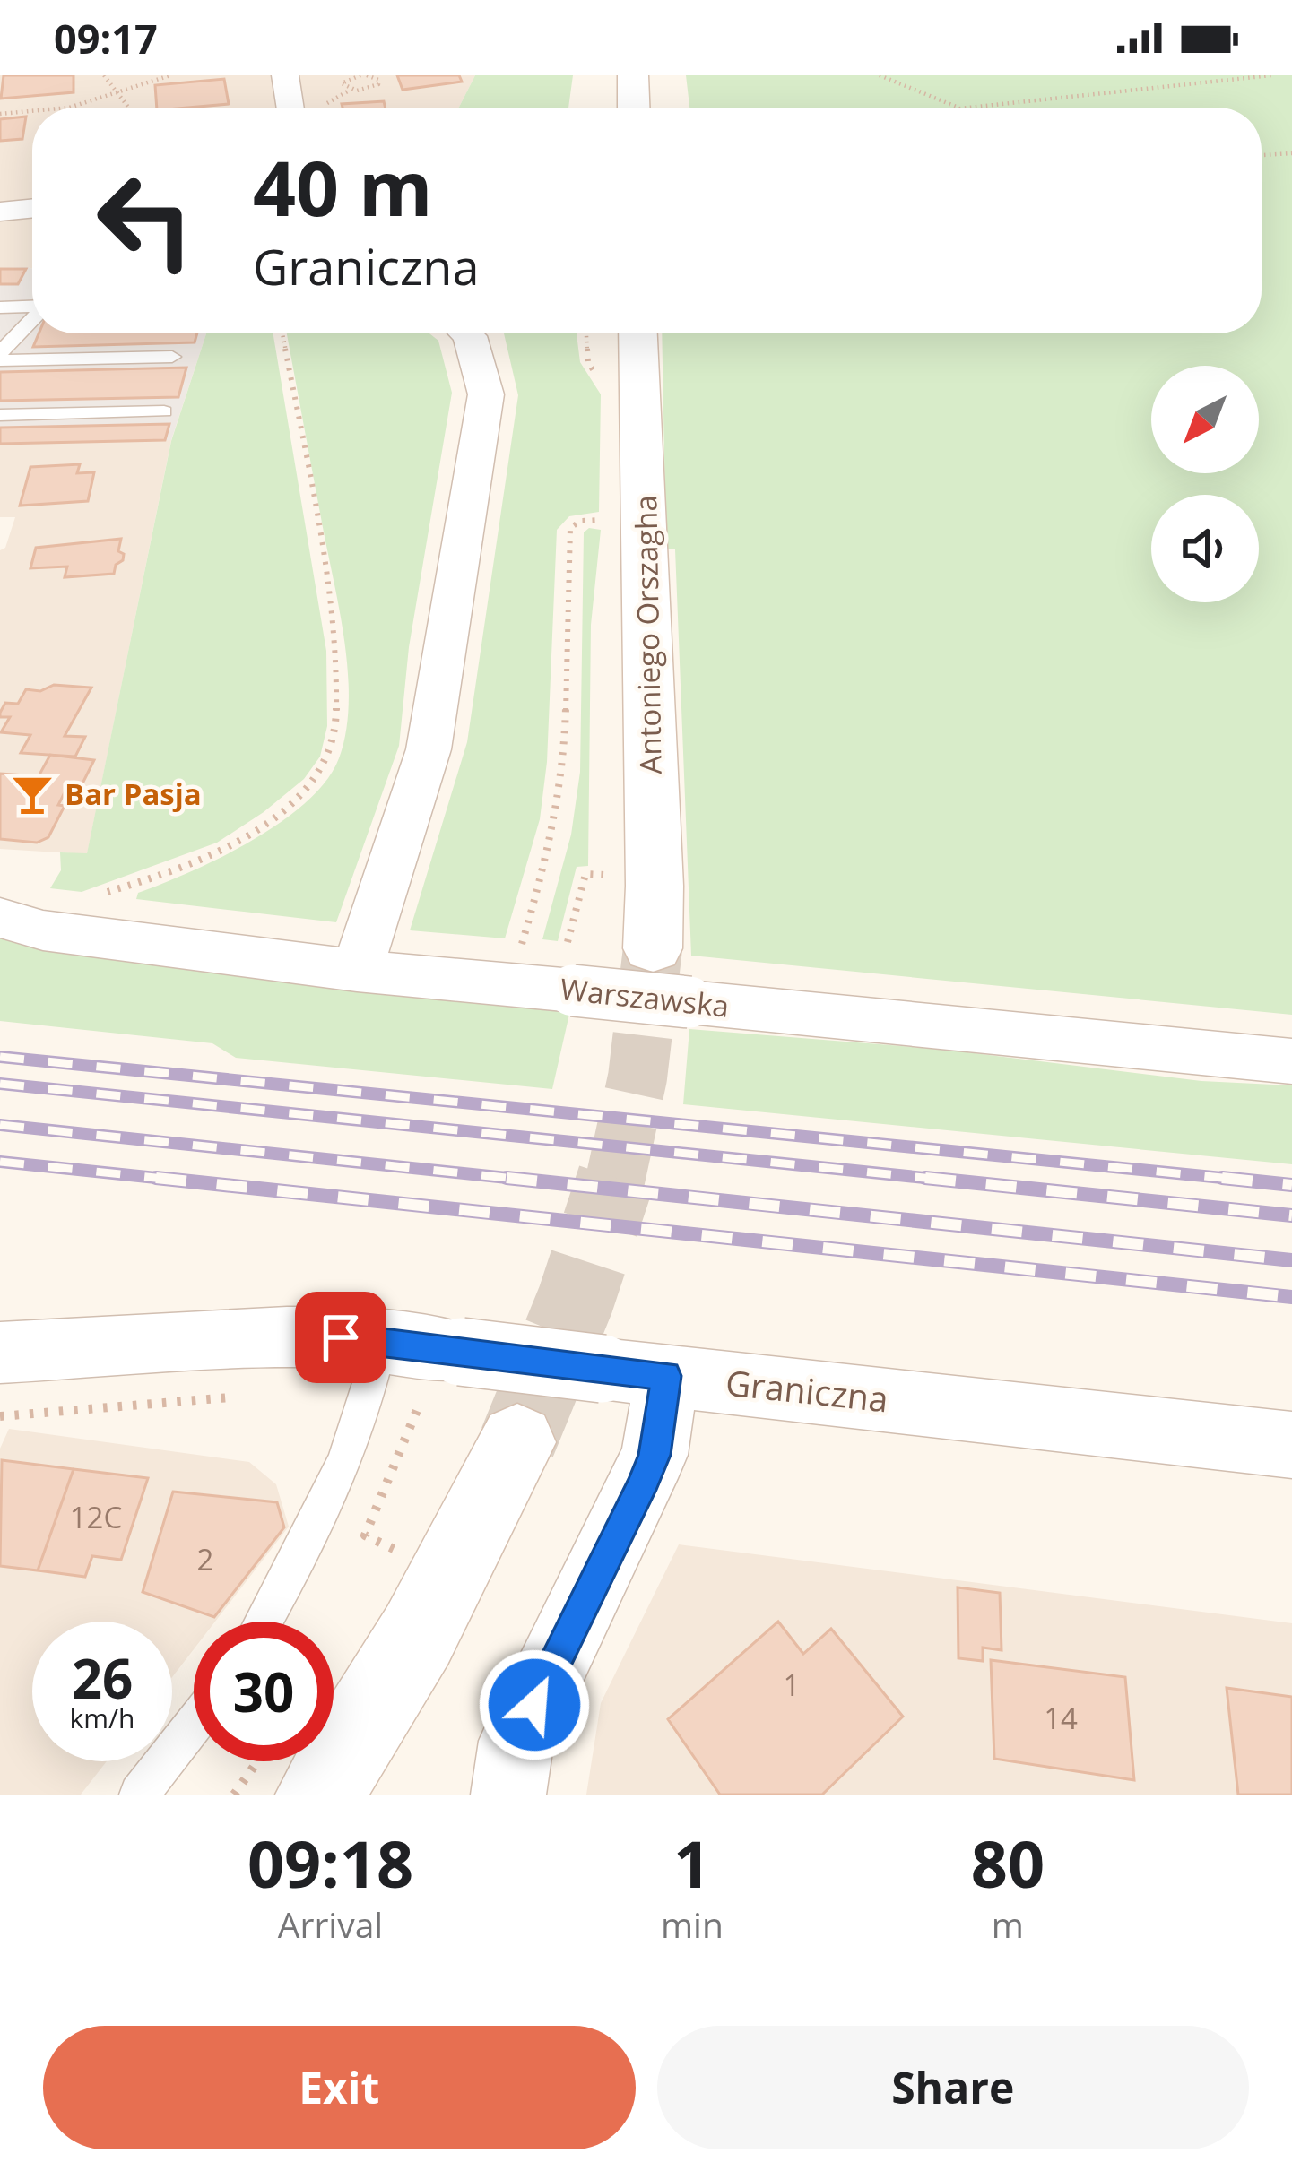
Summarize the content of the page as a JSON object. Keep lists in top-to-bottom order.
{
  "streets": {
    "street": ["Antoniego Orszagha", "Warszawska", "Graniczna"]
  },
  "places": {
    "bar": ["Bar Pasja"]
  },
  "house_numbers": [
    "12C",
    "2",
    "1",
    "14"
  ],
  "north": "bottom left",
  "page": {
    "status": "09:17",
    "turn": ["40 m", "Graniczna"],
    "speed": "26 km/h",
    "limit": "30",
    "eta": [
      "09:18",
      "Arrival",
      "1",
      "min",
      "80",
      "m"
    ],
    "buttons": ["Exit", "Share"]
  }
}
